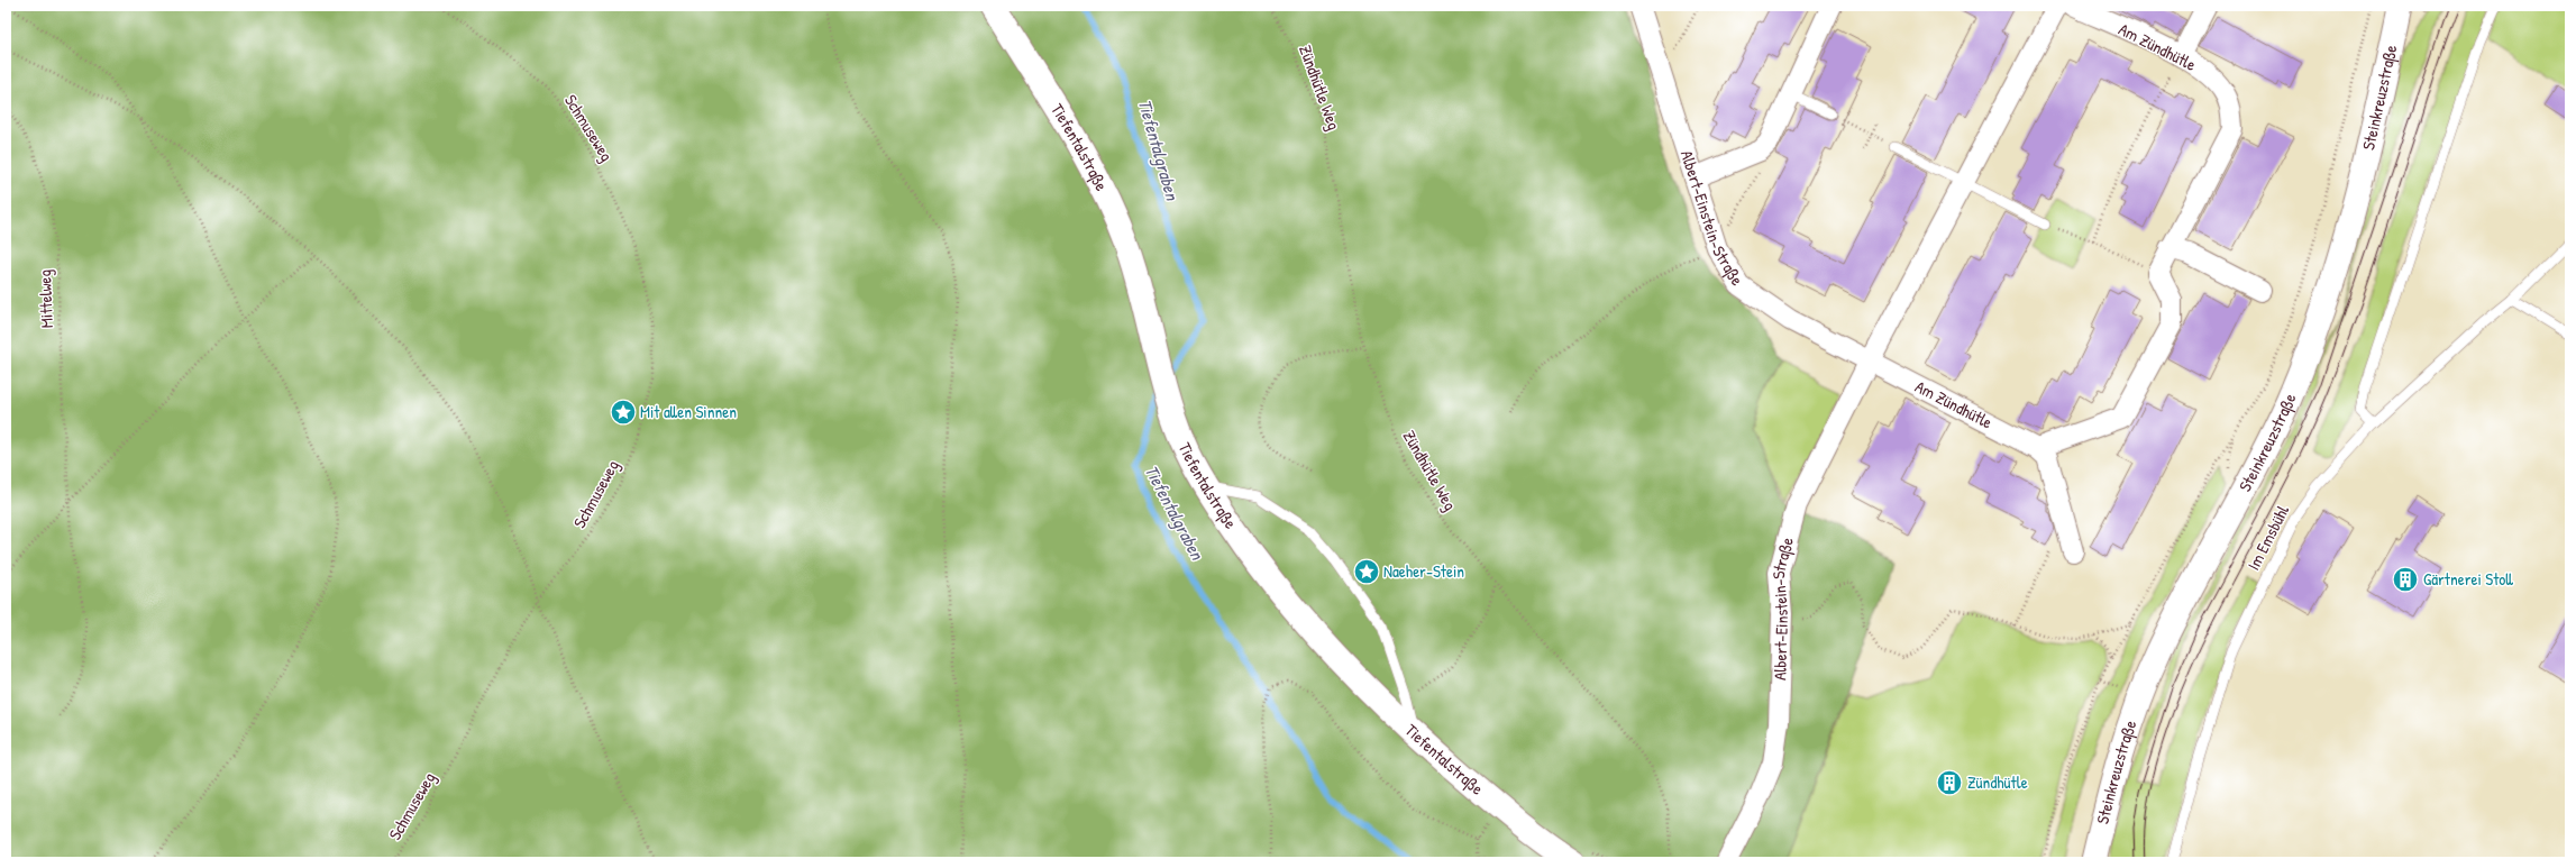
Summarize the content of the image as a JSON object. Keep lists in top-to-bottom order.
{
  "streets": {
    "street": [
      "Am Zündhütle",
      "Steinkreuzstraße",
      "Tiefentalstraße",
      "Albert-Einstein-Straße"
    ],
    "lane": ["Im Emsbühl"],
    "path": ["Zündhütle Weg", "Schmuseweg", "Mittelweg"]
  },
  "crossings": [
    ["Am Zündhütle", "Albert-Einstein-Straße"]
  ],
  "water": ["Tiefentalgraben"],
  "places": {
    "place": ["Mit allen Sinnen", "Naeher-Stein"],
    "building": ["Gärtnerei Stoll", "Zündhütle"]
  }
}
